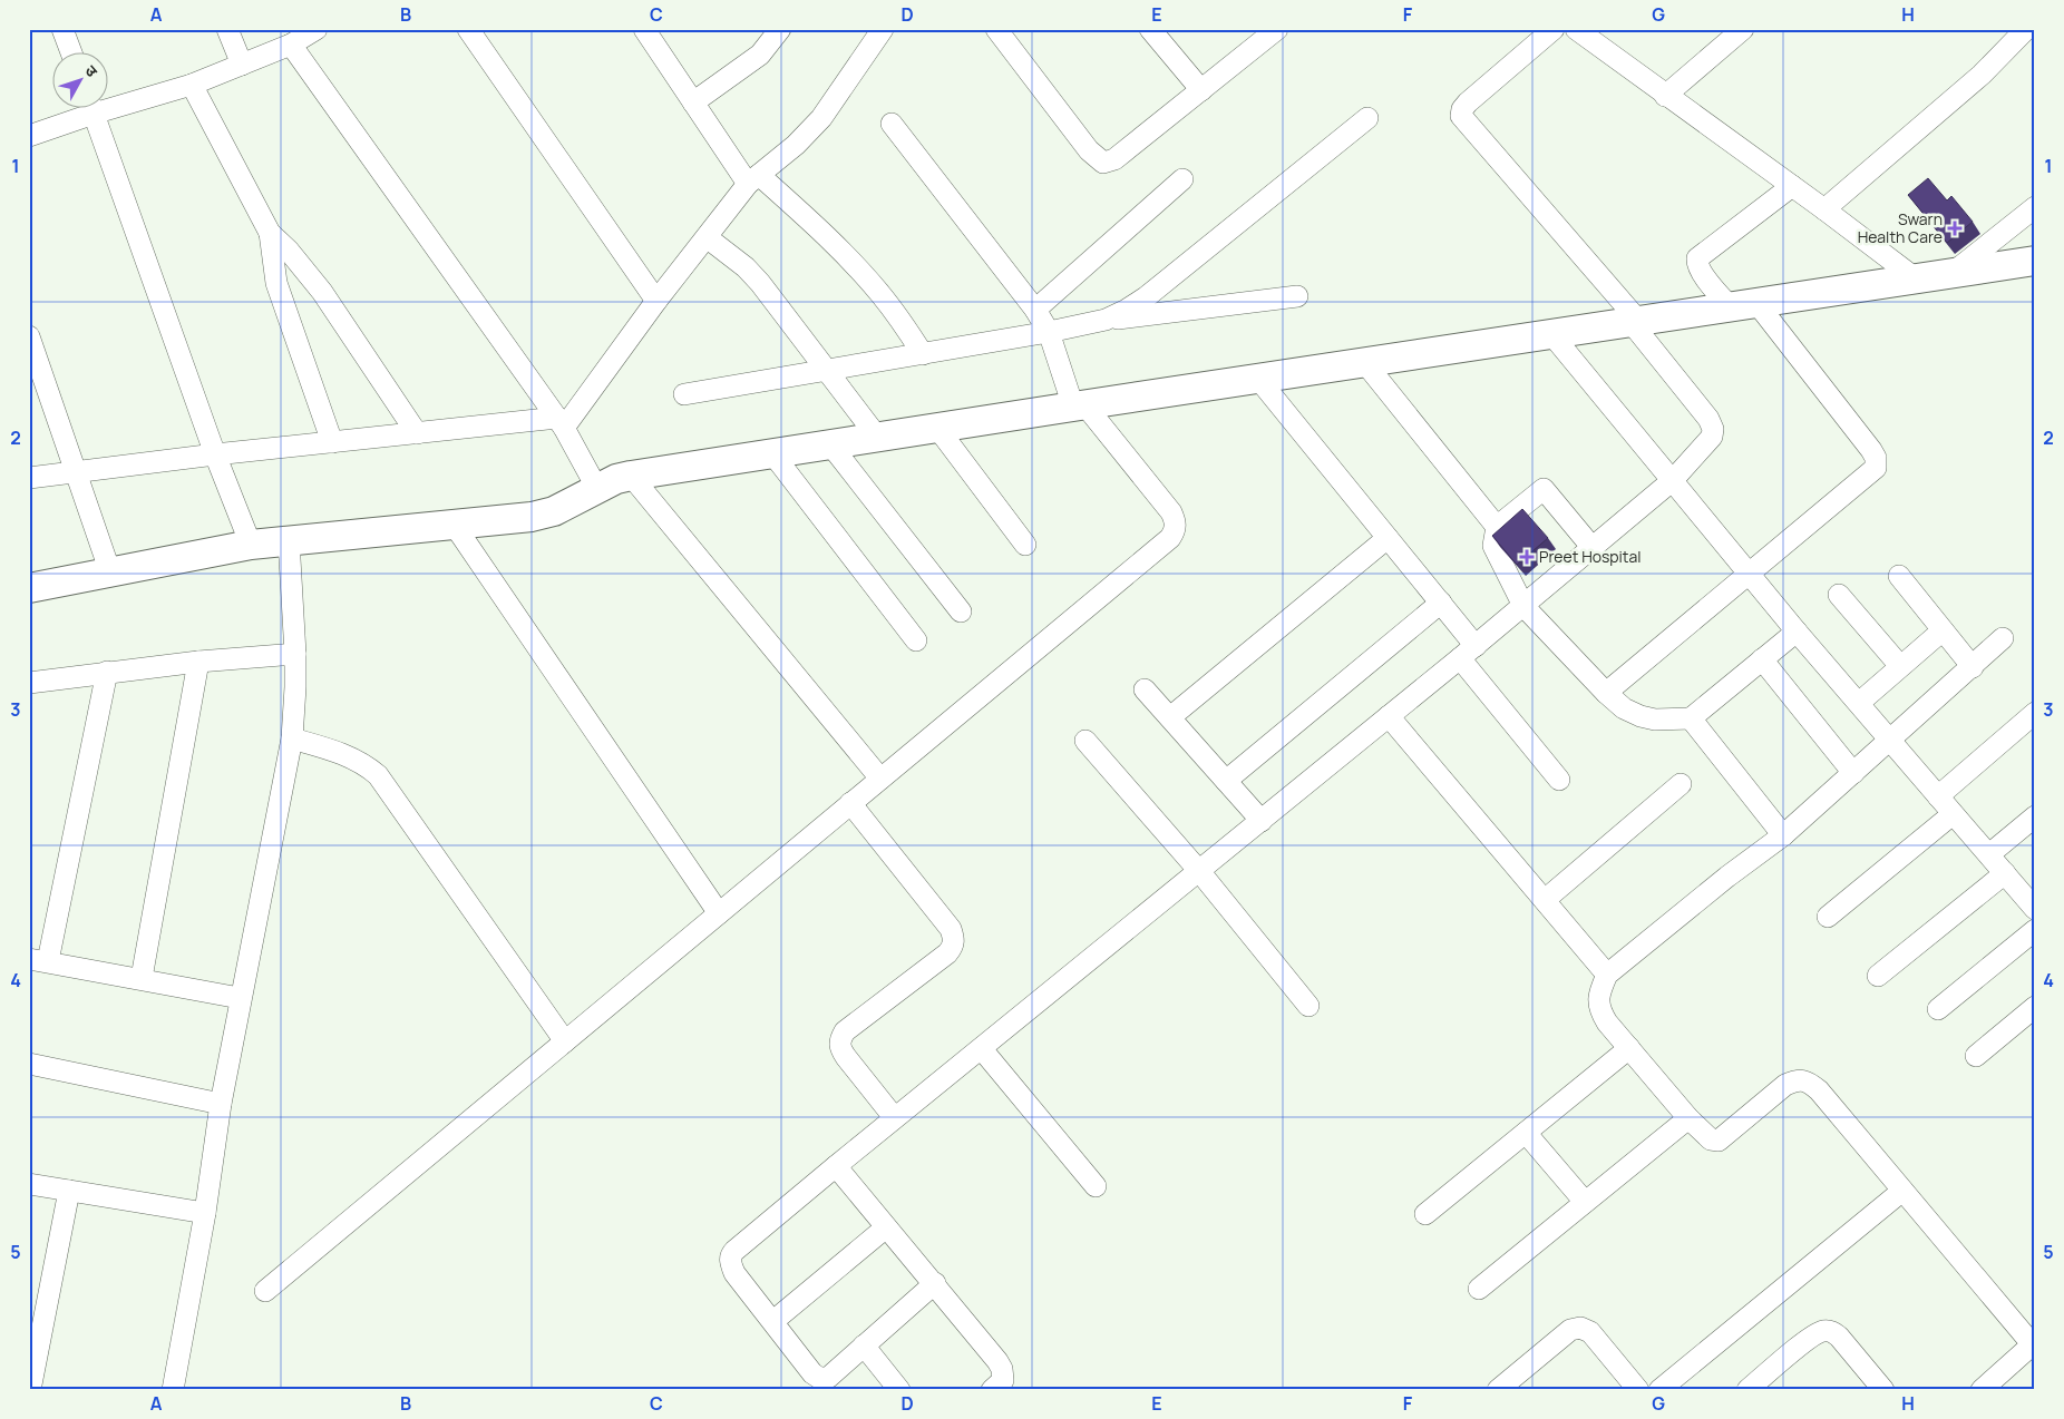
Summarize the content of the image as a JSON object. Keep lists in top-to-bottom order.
{
  "places": {
    "health": ["Swarn Health Care", "Preet Hospital"]
  },
  "north": "top right",
  "grid": {
    "columns": [
      "A",
      "B",
      "C",
      "D",
      "E",
      "F",
      "G",
      "H"
    ],
    "rows": [
      "1",
      "2",
      "3",
      "4",
      "5"
    ]
  }
}
